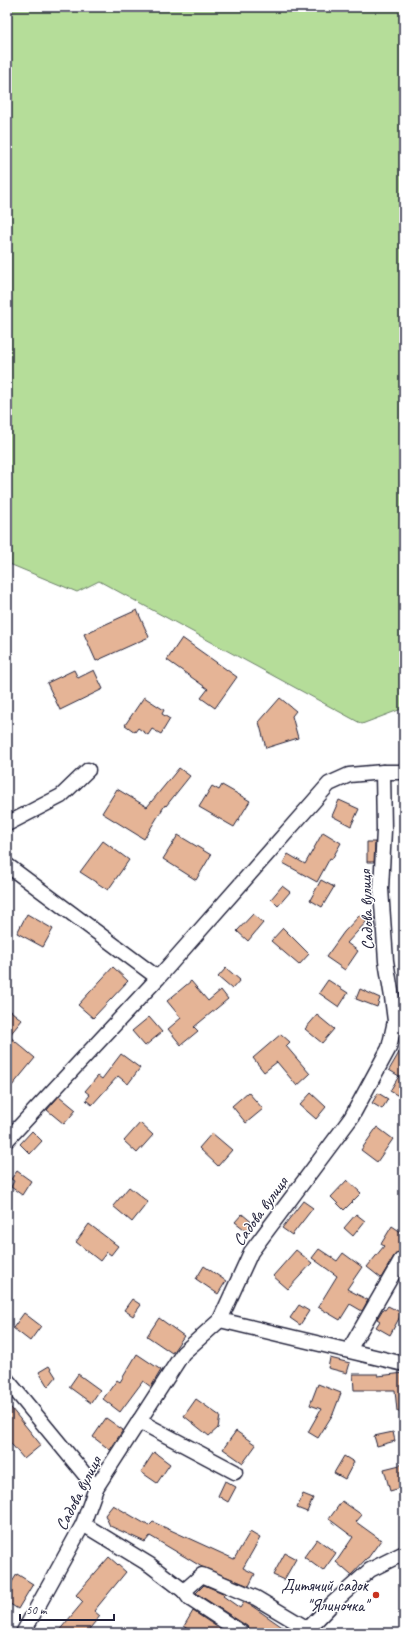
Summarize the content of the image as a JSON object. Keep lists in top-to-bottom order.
{
  "streets": {
    "street": ["Садова вулиця"]
  },
  "places": ["Дитячий садок \"Ялиночка\""],
  "scale_bar": "50 m"
}
